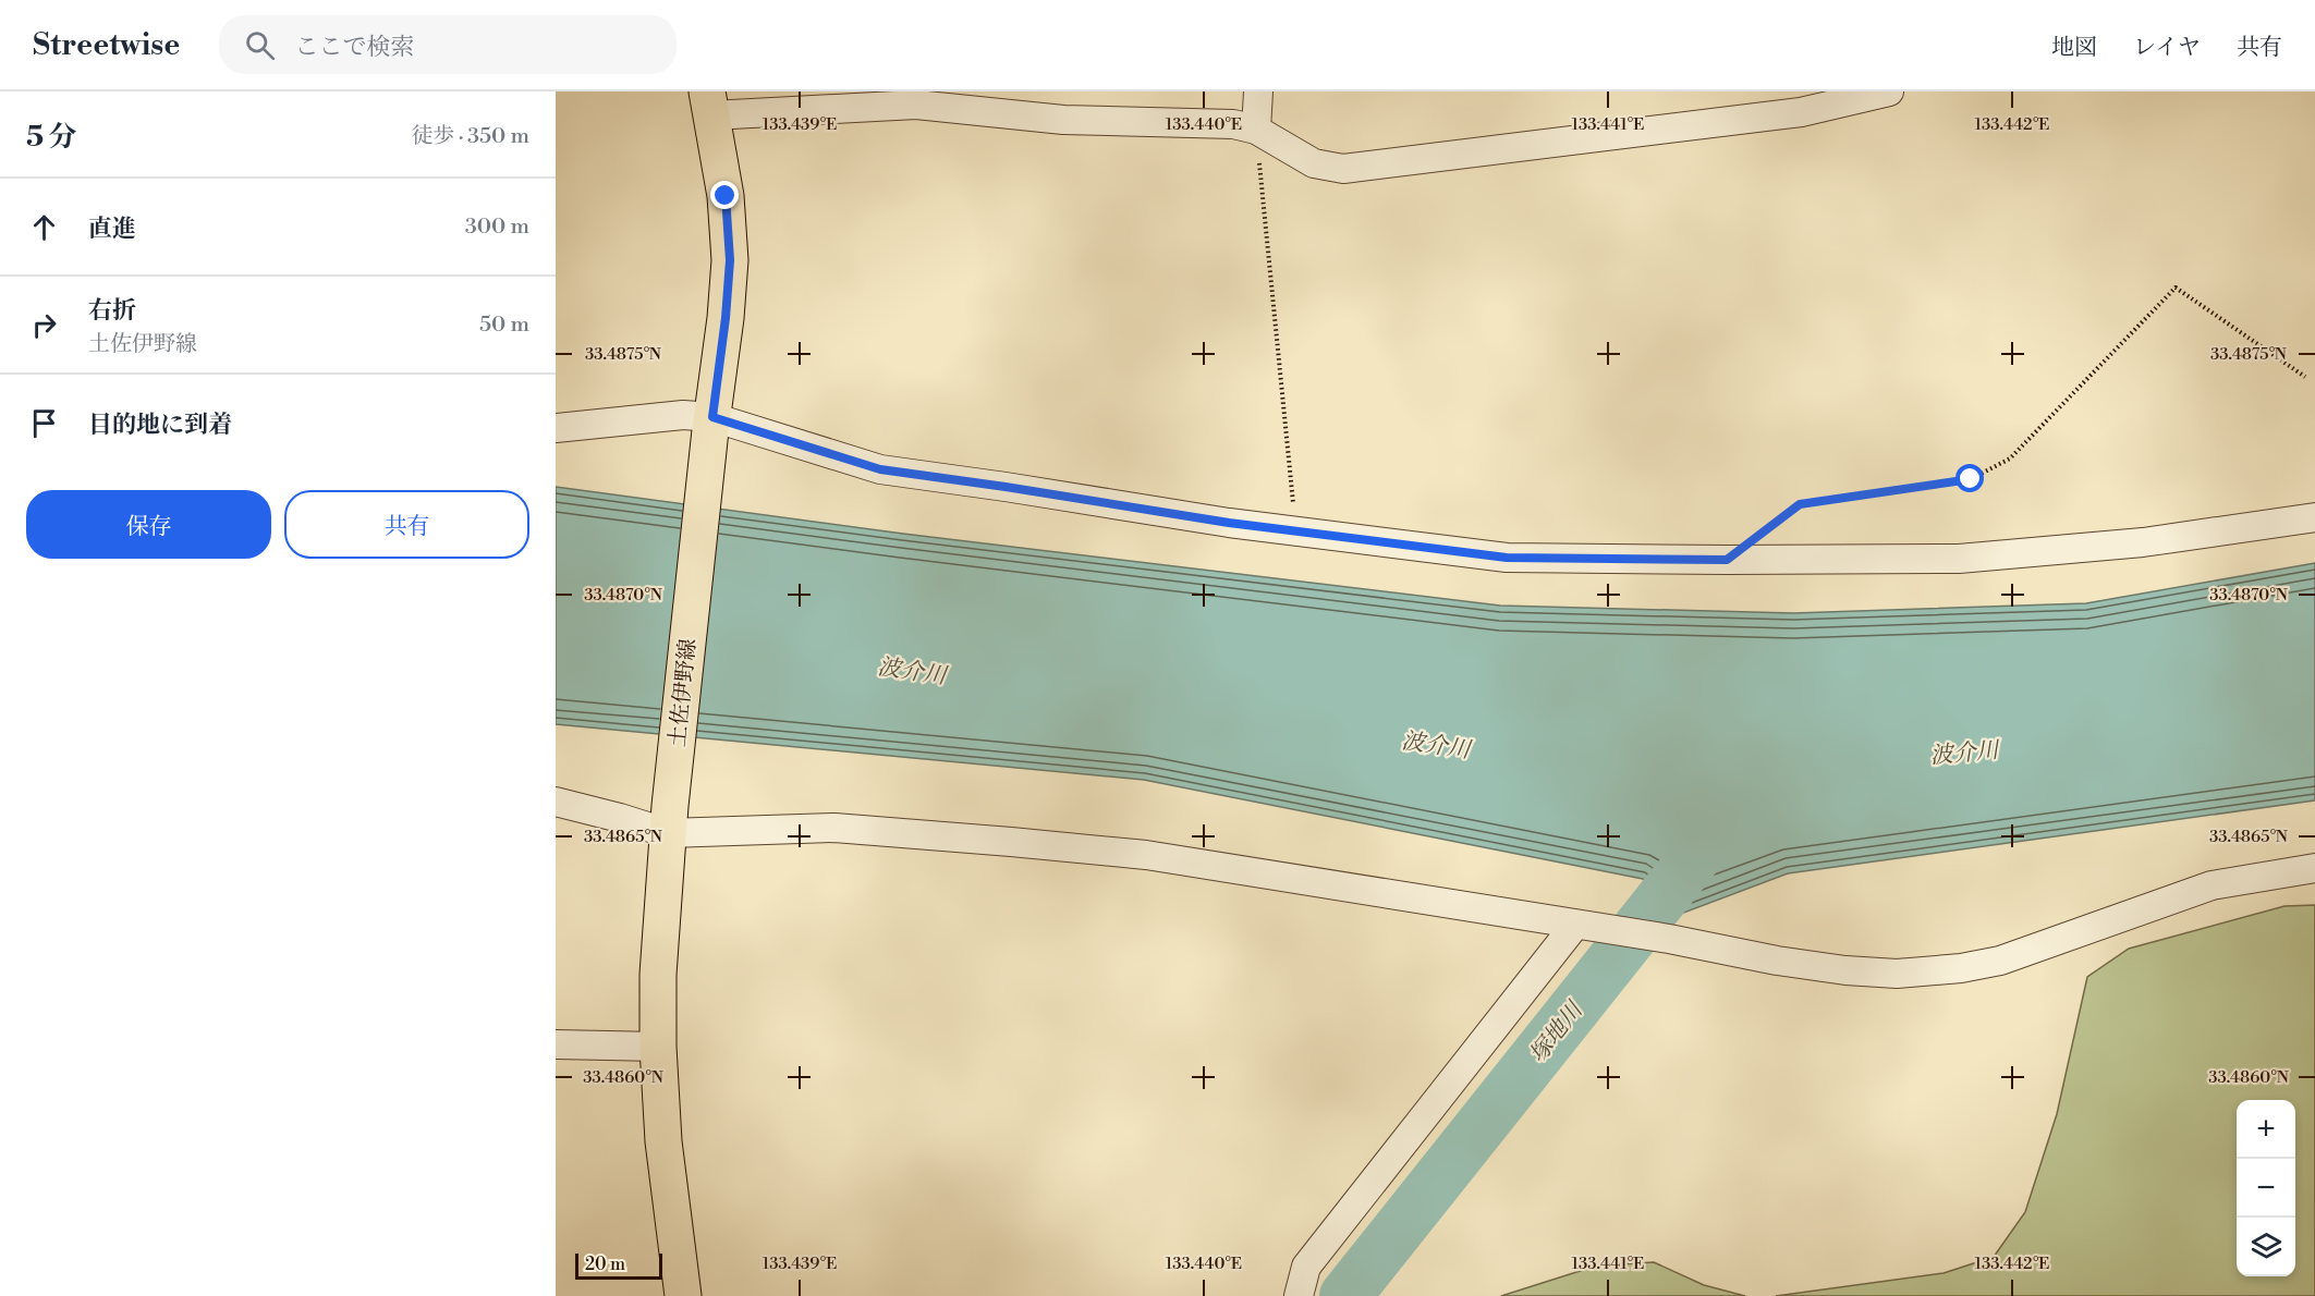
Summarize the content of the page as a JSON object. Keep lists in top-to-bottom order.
{
  "streets": {
    "main road": ["土佐伊野線"]
  },
  "water": ["波介川", "塚地川"],
  "scale_bar": "20 m",
  "page": {
    "header": "Streetwise",
    "search": "ここで検索",
    "nav": ["地図", "レイヤ", "共有"],
    "heading": ["5 分", "徒歩 · 350 m"],
    "list": [
      ["直進", "300 m"],
      ["右折", "土佐伊野線", "50 m"],
      "目的地に到着"
    ],
    "buttons": ["保存", "共有"],
    "map_buttons": ["+", "−"],
    "scale": "20 m"
  },
  "coordinates": [
    "133.439°E",
    "133.440°E",
    "133.441°E",
    "133.442°E",
    "33.4875°N",
    "33.4870°N",
    "33.4865°N",
    "33.4860°N"
  ]
}
